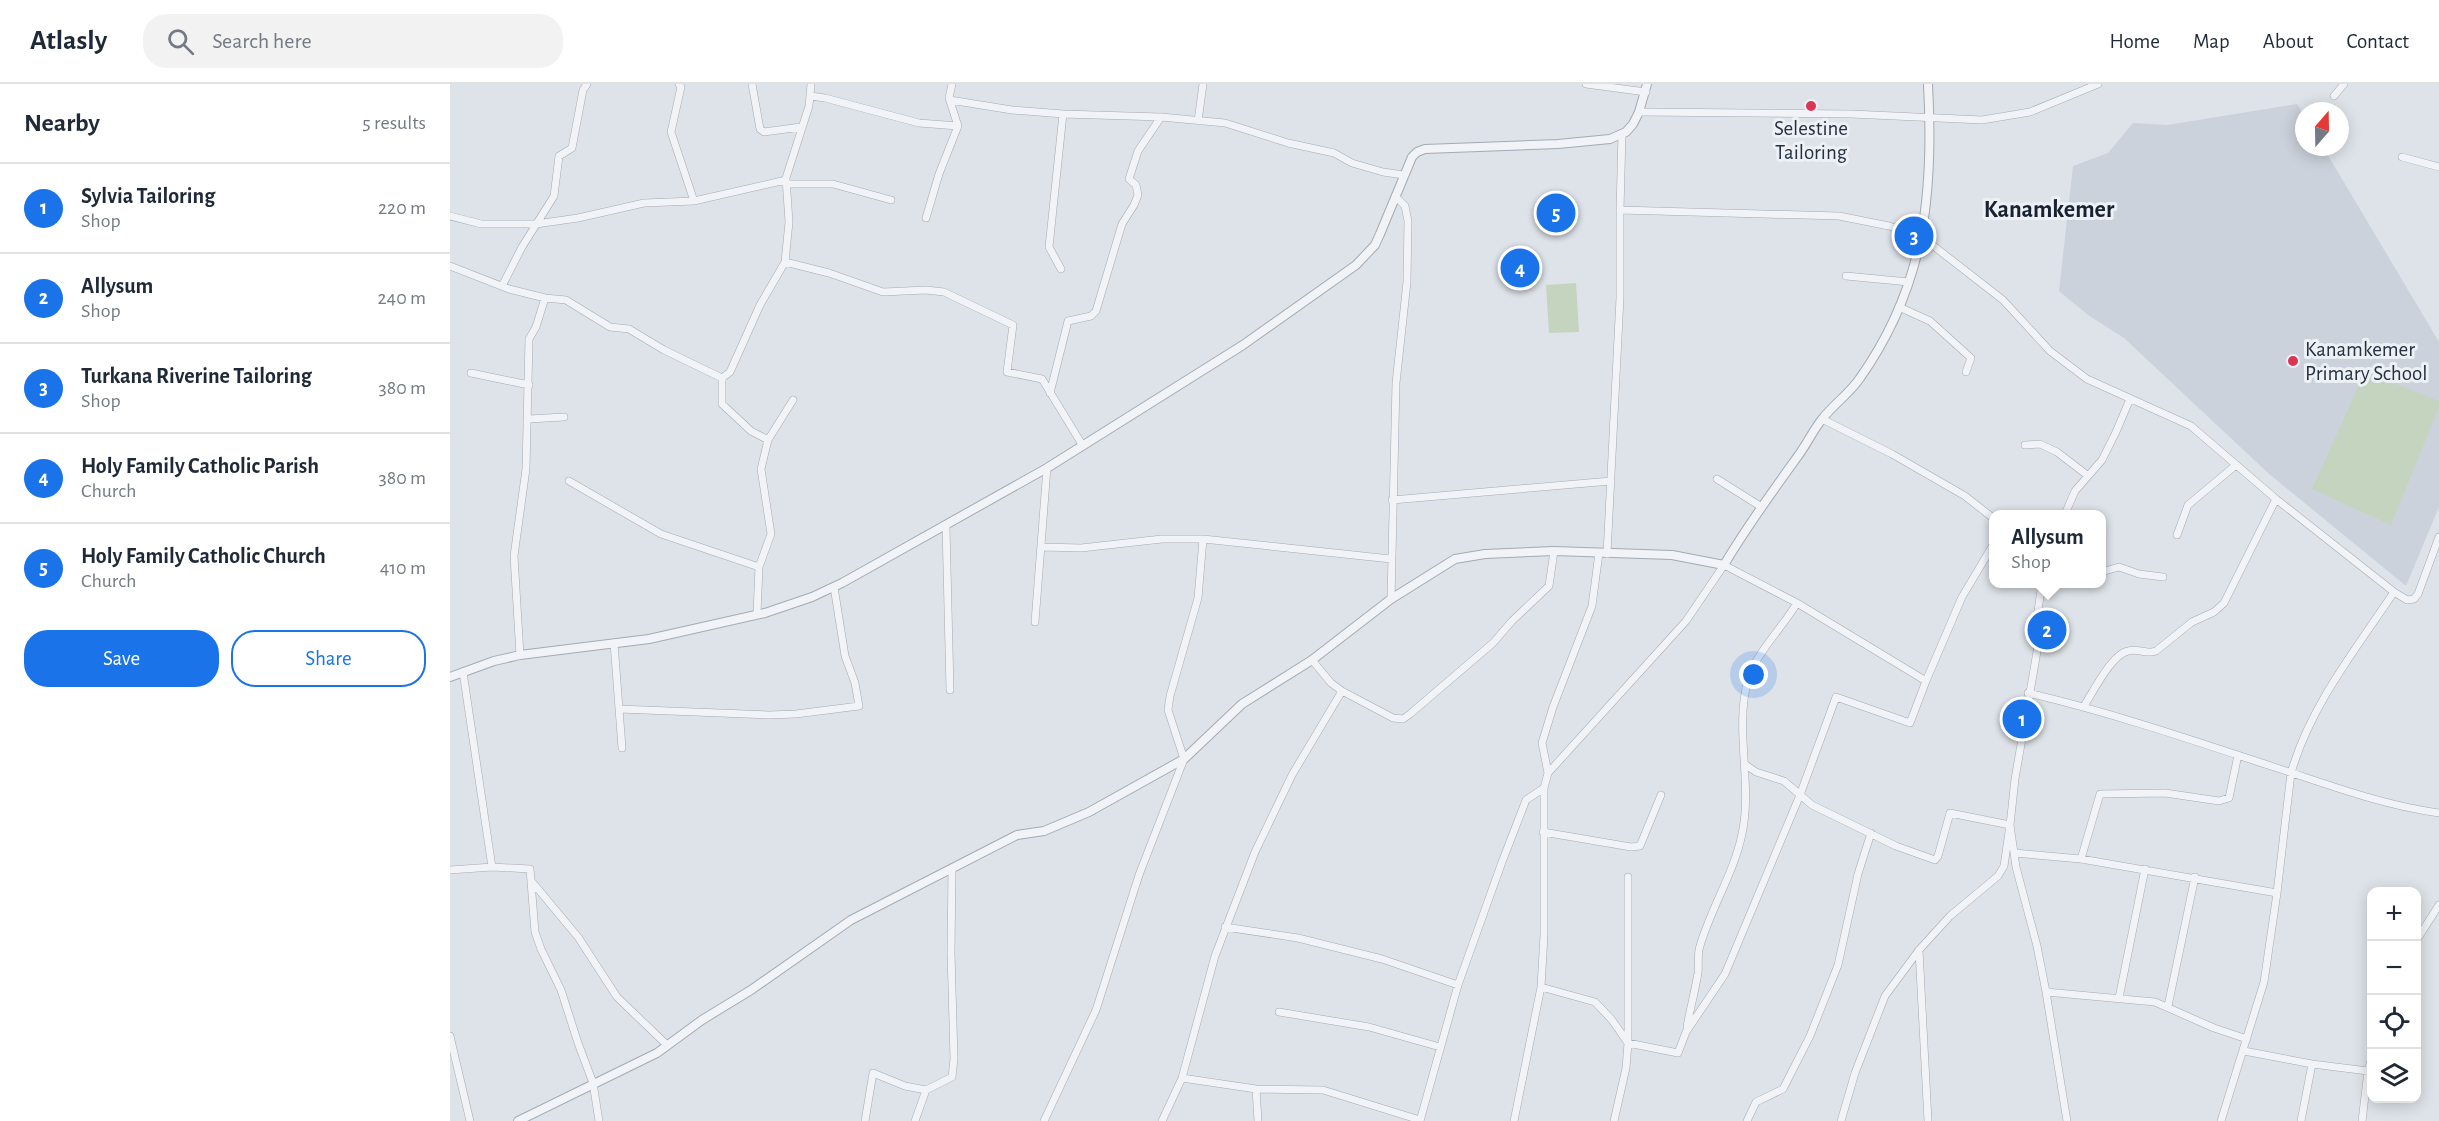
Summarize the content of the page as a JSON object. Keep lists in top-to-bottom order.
{
  "districts": ["Kanamkemer"],
  "places": ["Selestine Tailoring", "Kanamkemer Primary School"],
  "north": "top",
  "page": {
    "header": "Atlasly",
    "search": "Search here",
    "nav": [
      "Home",
      "Map",
      "About",
      "Contact"
    ],
    "heading": ["Nearby", "5 results"],
    "list": [
      {
        "mark": "1",
        "name": "Sylvia Tailoring",
        "note": "Shop",
        "value": "220 m"
      },
      {
        "mark": "2",
        "name": "Allysum",
        "note": "Shop",
        "value": "240 m"
      },
      {
        "mark": "3",
        "name": "Turkana Riverine Tailoring",
        "note": "Shop",
        "value": "380 m"
      },
      {
        "mark": "4",
        "name": "Holy Family Catholic Parish",
        "note": "Church",
        "value": "380 m"
      },
      {
        "mark": "5",
        "name": "Holy Family Catholic Church",
        "note": "Church",
        "value": "410 m"
      }
    ],
    "pins": [
      "5",
      "3",
      "4",
      "2",
      "1"
    ],
    "popup": ["Allysum", "Shop"],
    "buttons": ["Save", "Share"],
    "map_buttons": ["+", "−"]
  }
}
